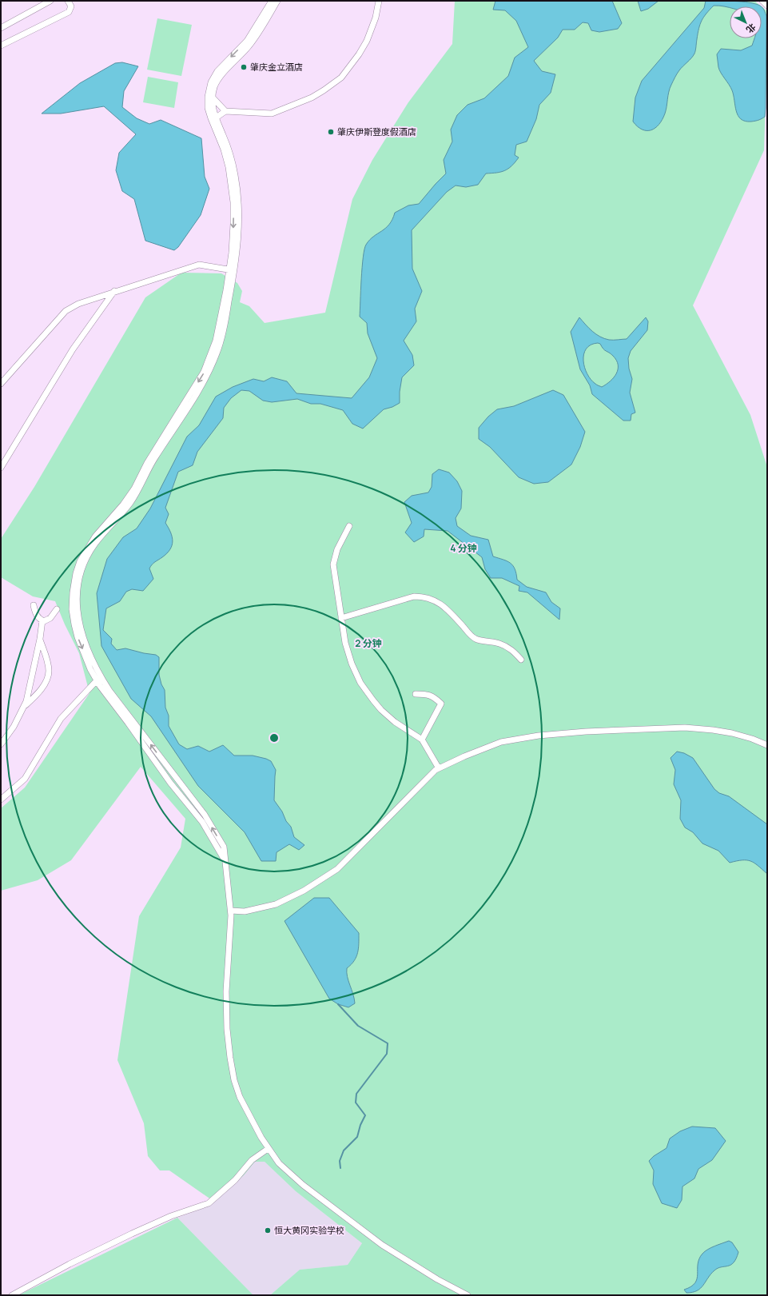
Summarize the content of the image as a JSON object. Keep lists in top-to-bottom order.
{
  "places": ["肇庆金立酒店", "肇庆伊斯登度假酒店", "恒大黄冈实验学校"],
  "north": "bottom right",
  "rings": ["4 分钟", "2 分钟"]
}
